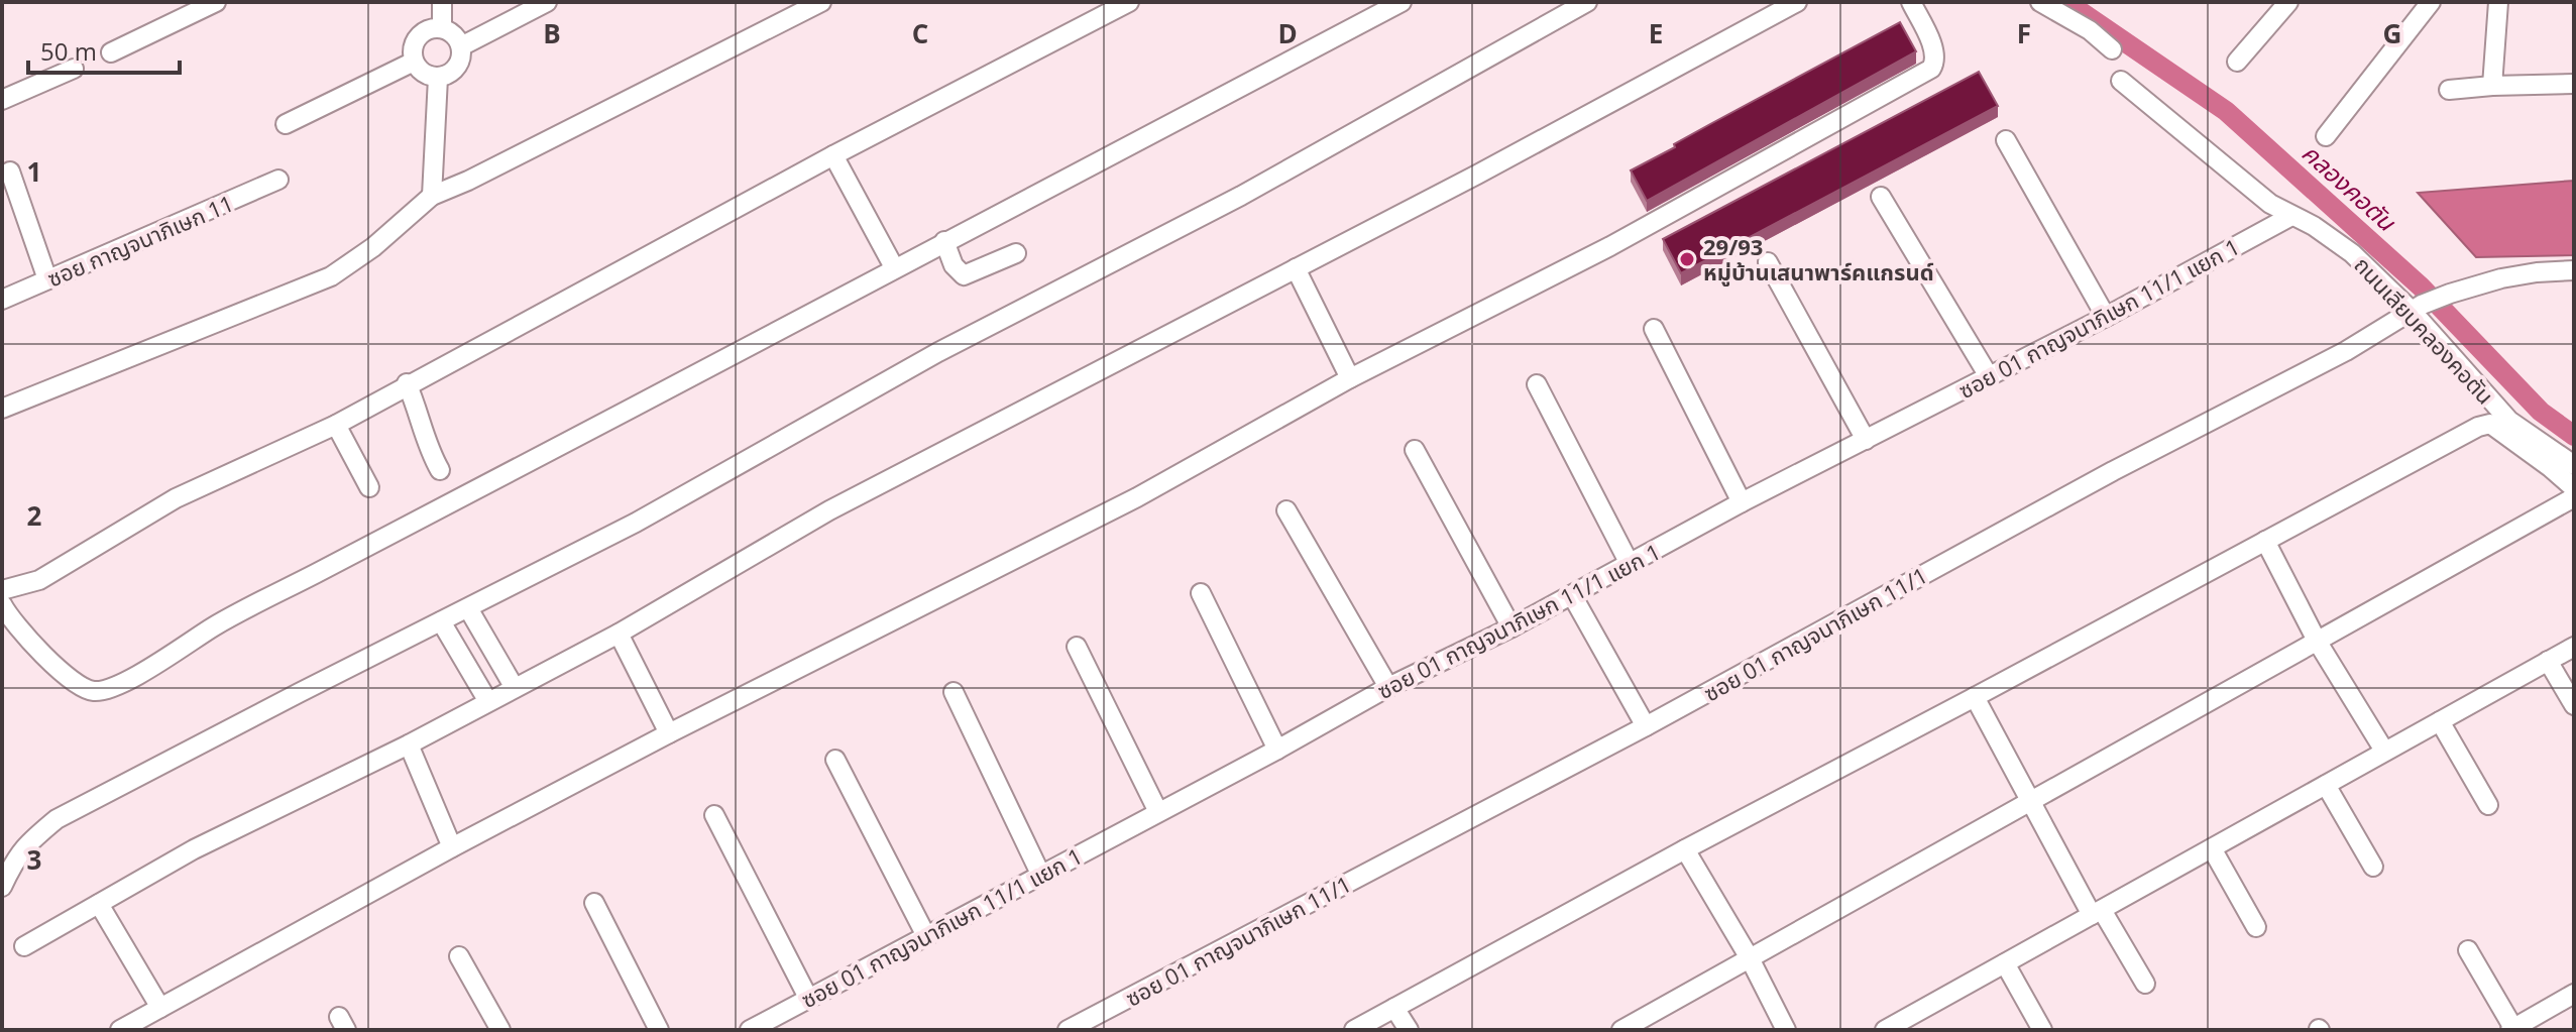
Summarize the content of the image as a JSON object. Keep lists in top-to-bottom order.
{
  "streets": {
    "street": [
      "ซอย กาญจนาภิเษก 11",
      "ซอย 01 กาญจนาภิเษก 11/1 แยก 1",
      "ถนนเลียบคลองคอตัน",
      "ซอย 01 กาญจนาภิเษก 11/1"
    ]
  },
  "crossings": [
    ["ซอย 01 กาญจนาภิเษก 11/1 แยก 1", "ถนนเลียบคลองคอตัน"],
    ["ถนนเลียบคลองคอตัน", "ซอย 01 กาญจนาภิเษก 11/1"]
  ],
  "water": ["คลองคอตัน"],
  "places": ["29/93 หมู่บ้านเสนาพาร์คแกรนด์"],
  "scale_bar": "50 m",
  "grid": {
    "columns": [
      "B",
      "C",
      "D",
      "E",
      "F",
      "G"
    ],
    "rows": ["1", "2", "3"]
  }
}
